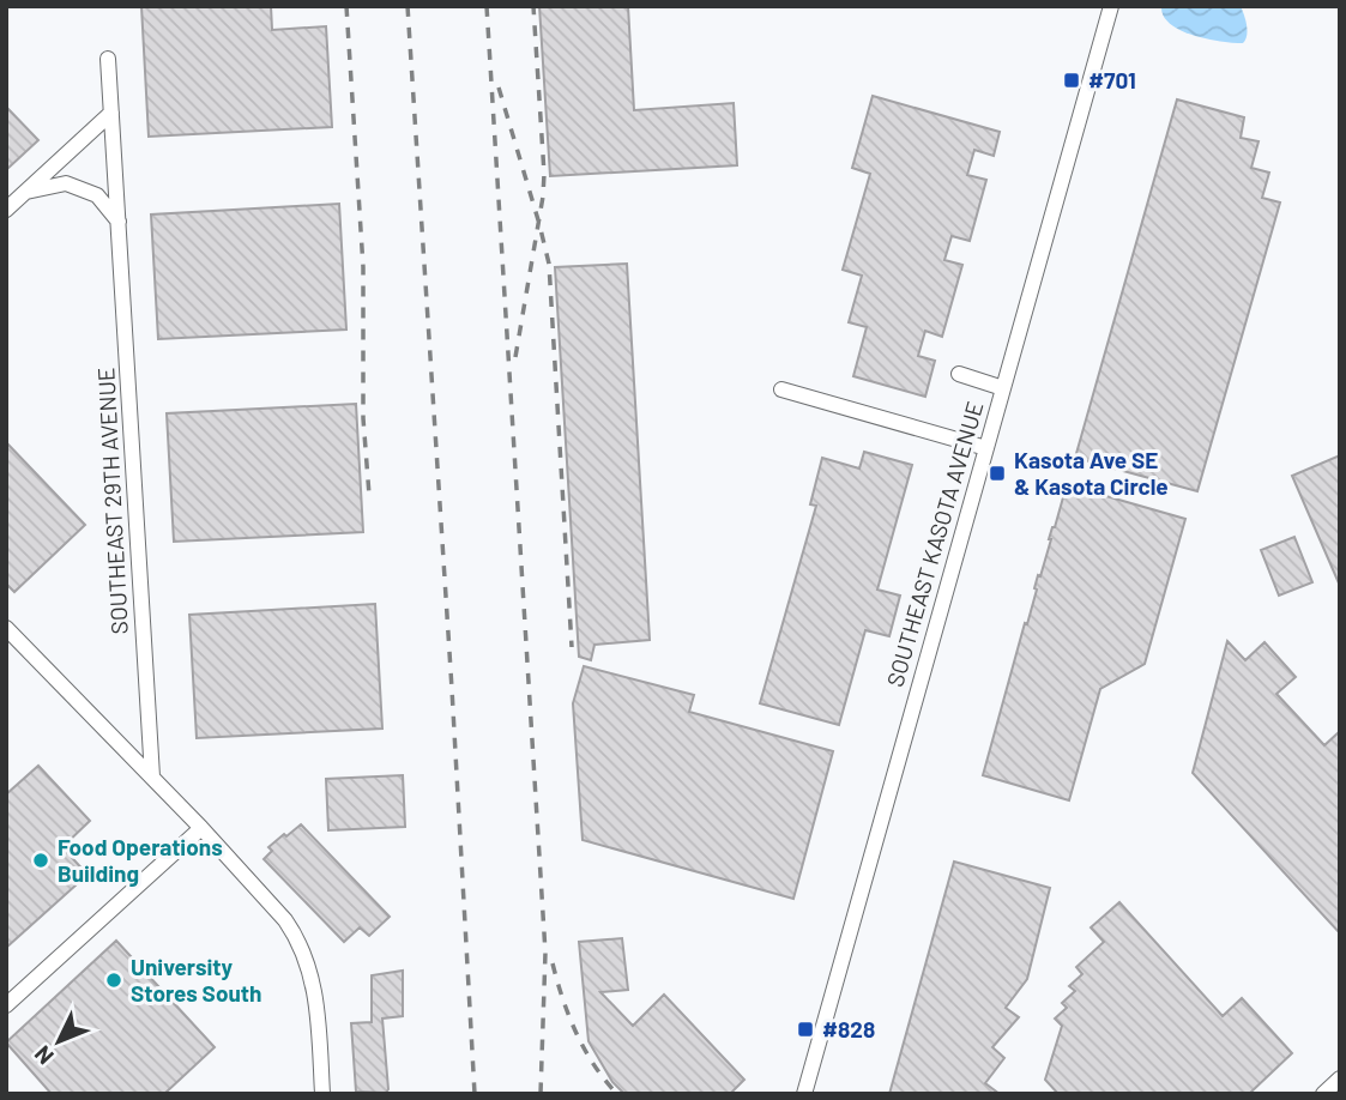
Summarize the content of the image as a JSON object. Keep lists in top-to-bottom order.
{
  "streets": {
    "street": ["SOUTHEAST 29TH AVENUE", "SOUTHEAST KASOTA AVENUE"]
  },
  "places": {
    "transit": ["#701", "Kasota Ave SE & Kasota Circle", "#828"],
    "other": ["Food Operations Building", "University Stores South"]
  },
  "north": "bottom left"
}
